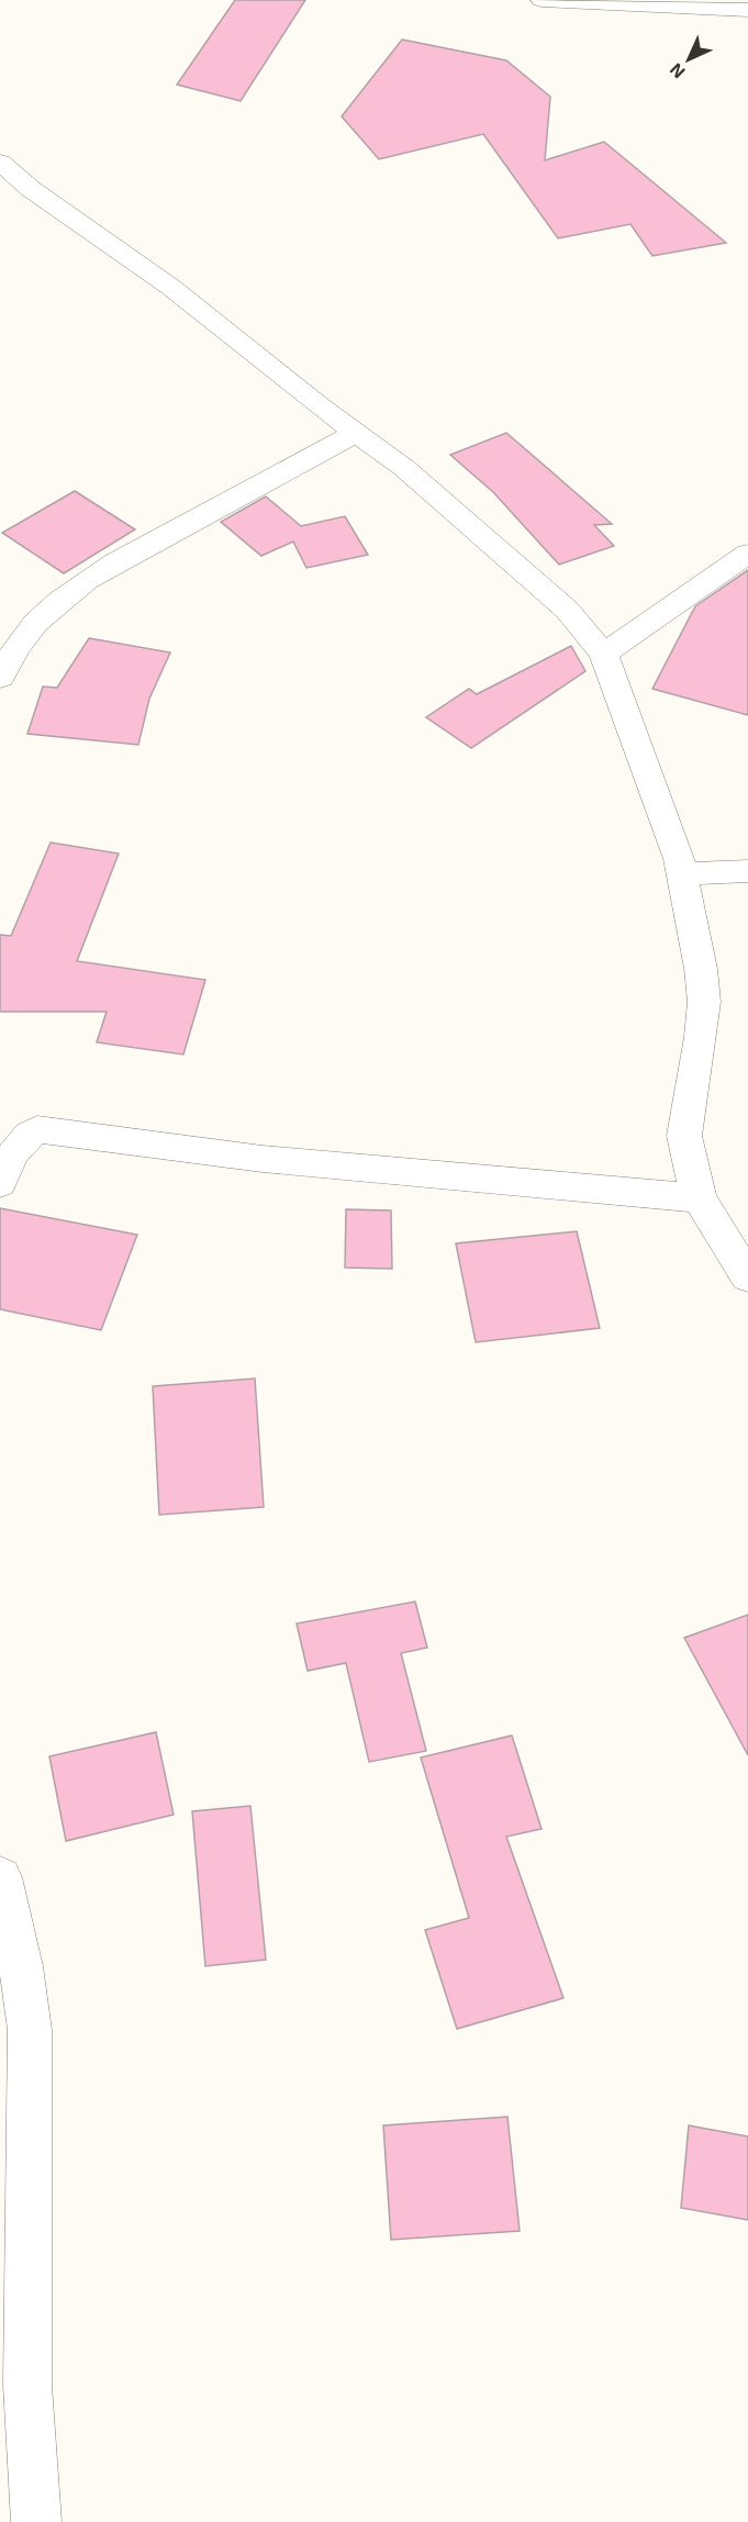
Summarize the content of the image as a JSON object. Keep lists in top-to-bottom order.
{
  "north": "bottom left"
}
